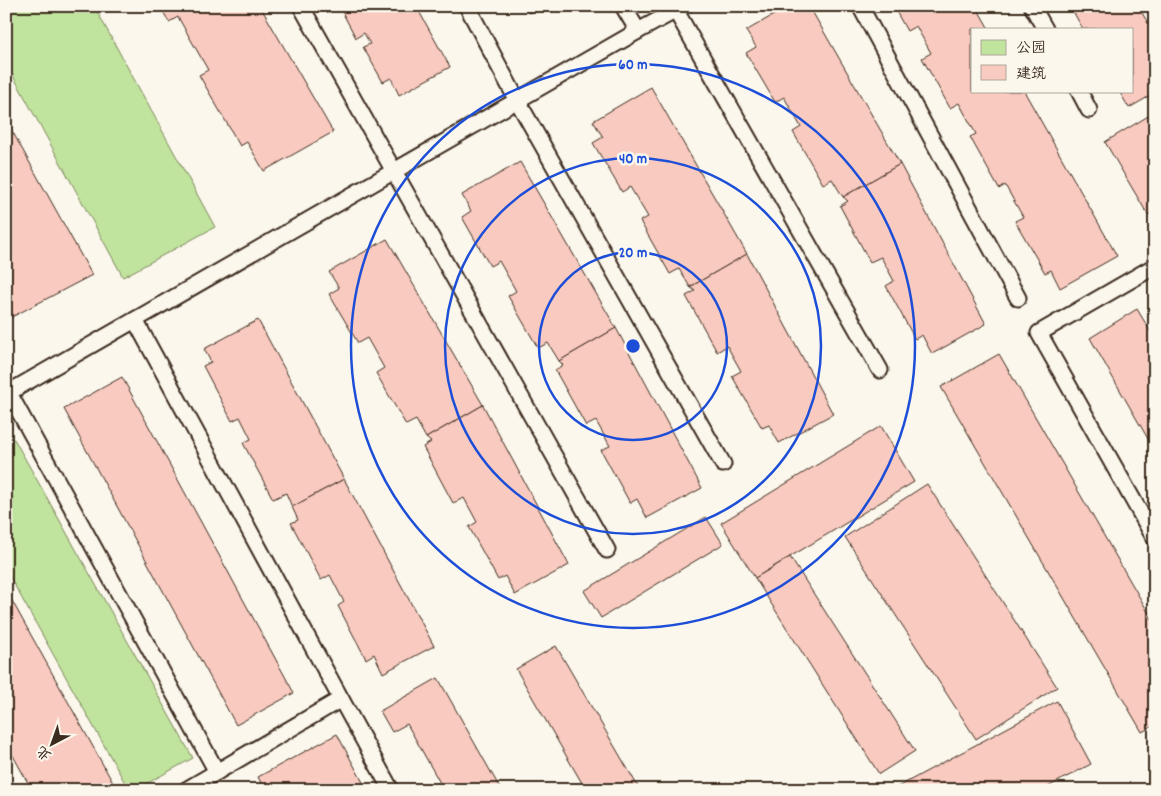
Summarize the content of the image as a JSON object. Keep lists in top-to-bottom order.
{
  "legend": ["公园", "建筑"],
  "north": "bottom left",
  "rings": ["60 m", "40 m", "20 m"]
}
